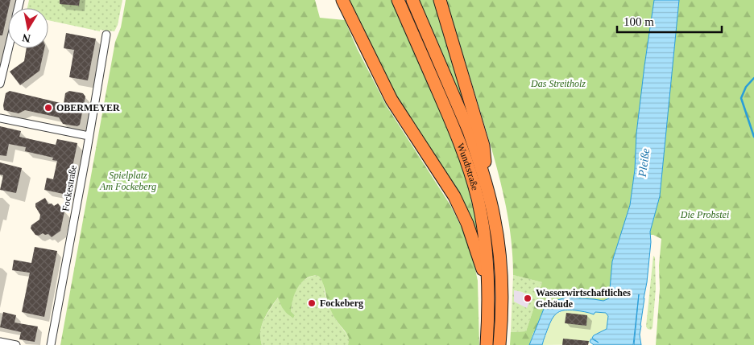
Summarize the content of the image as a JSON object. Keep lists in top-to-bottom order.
{
  "streets": {
    "highway": ["Wundtstraße"],
    "street": ["Fockestraße"]
  },
  "water": ["Pleiße"],
  "parks": ["Das Streitholz", "Spielplatz Am Fockeberg", "Die Probstei"],
  "places": ["OBERMEYER", "Wasserwirtschaftliches Gebäude", "Fockeberg"],
  "scale_bar": "100 m",
  "north": "bottom"
}
